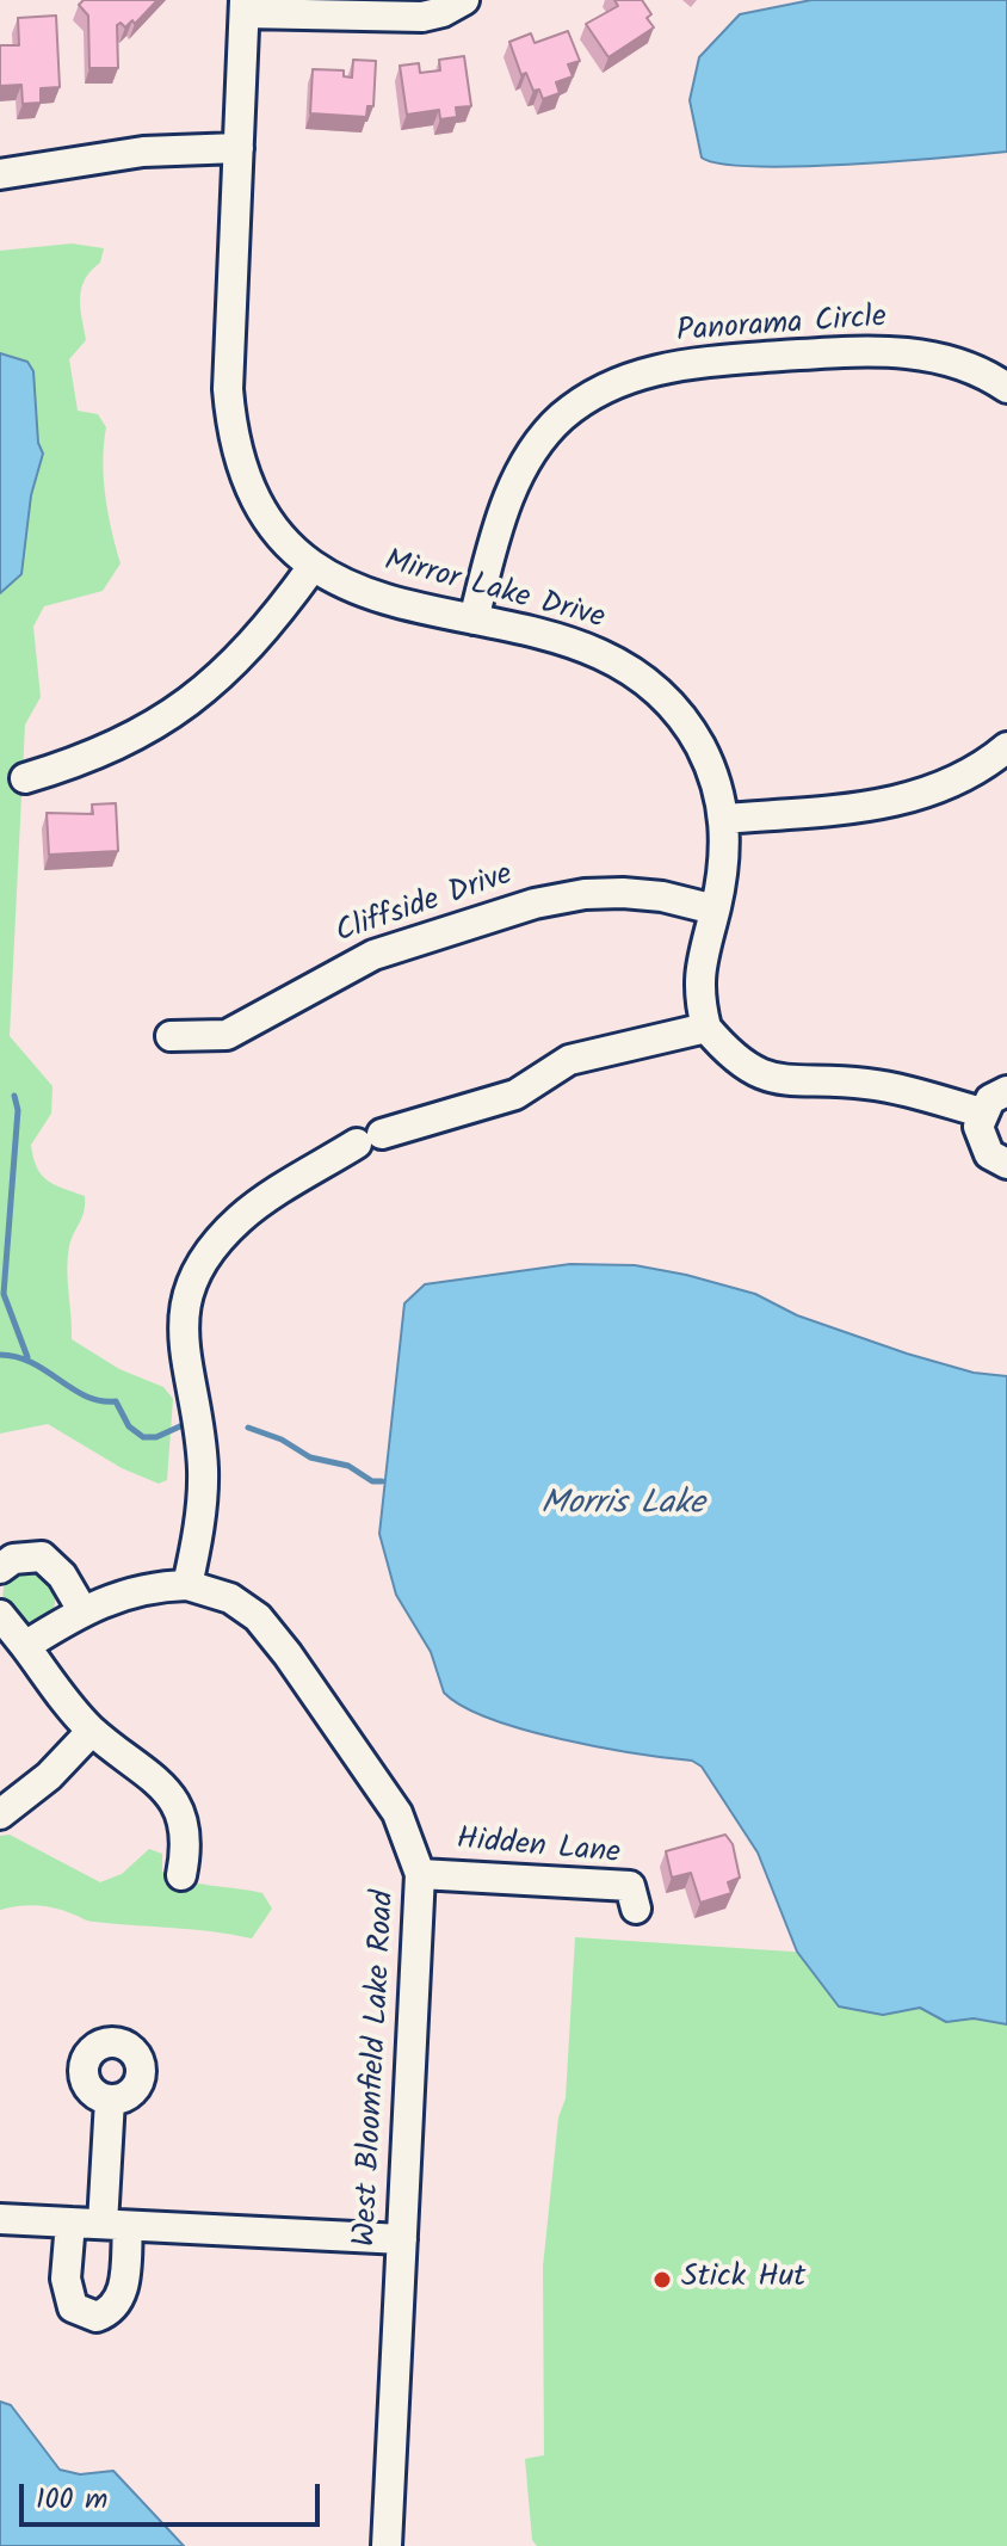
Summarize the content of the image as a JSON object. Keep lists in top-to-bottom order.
{
  "streets": {
    "street": [
      "Panorama Circle",
      "Mirror Lake Drive",
      "Cliffside Drive",
      "Hidden Lane",
      "West Bloomfield Lake Road"
    ]
  },
  "crossings": [
    ["Panorama Circle", "Mirror Lake Drive"],
    ["Mirror Lake Drive", "Cliffside Drive"],
    ["Hidden Lane", "West Bloomfield Lake Road"]
  ],
  "water": ["Morris Lake"],
  "places": ["Stick Hut"],
  "scale_bar": "100 m"
}
